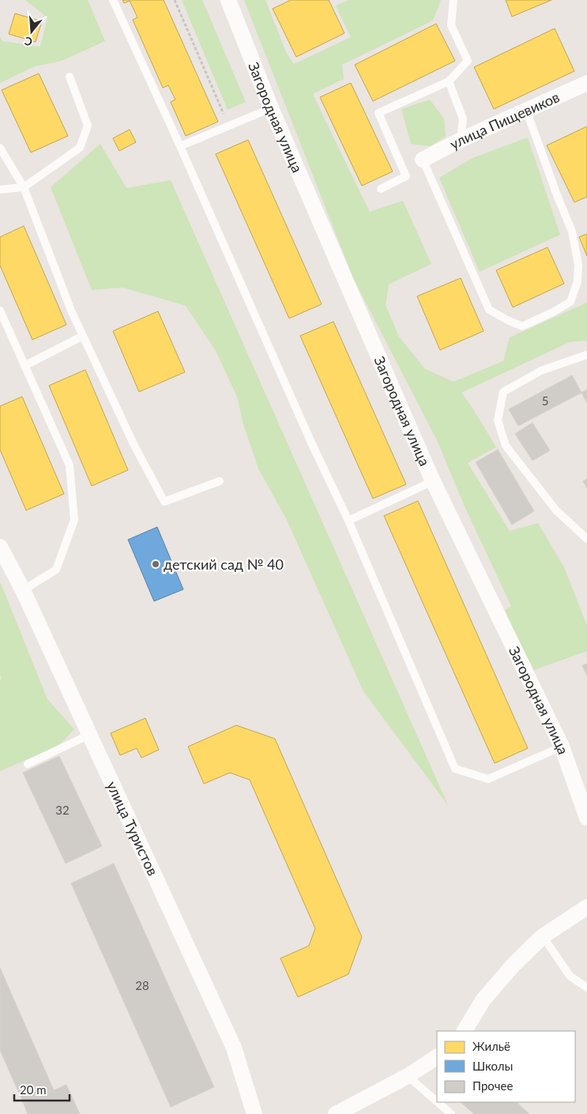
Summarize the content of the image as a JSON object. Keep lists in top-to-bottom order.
{
  "streets": {
    "street": ["Загородная улица", "улица Пищевиков", "улица Туристов"]
  },
  "places": ["детский сад № 40"],
  "house_numbers": ["5", "32", "28"],
  "legend": ["Жильё", "Школы", "Прочее"],
  "scale_bar": "20 m",
  "north": "bottom"
}
